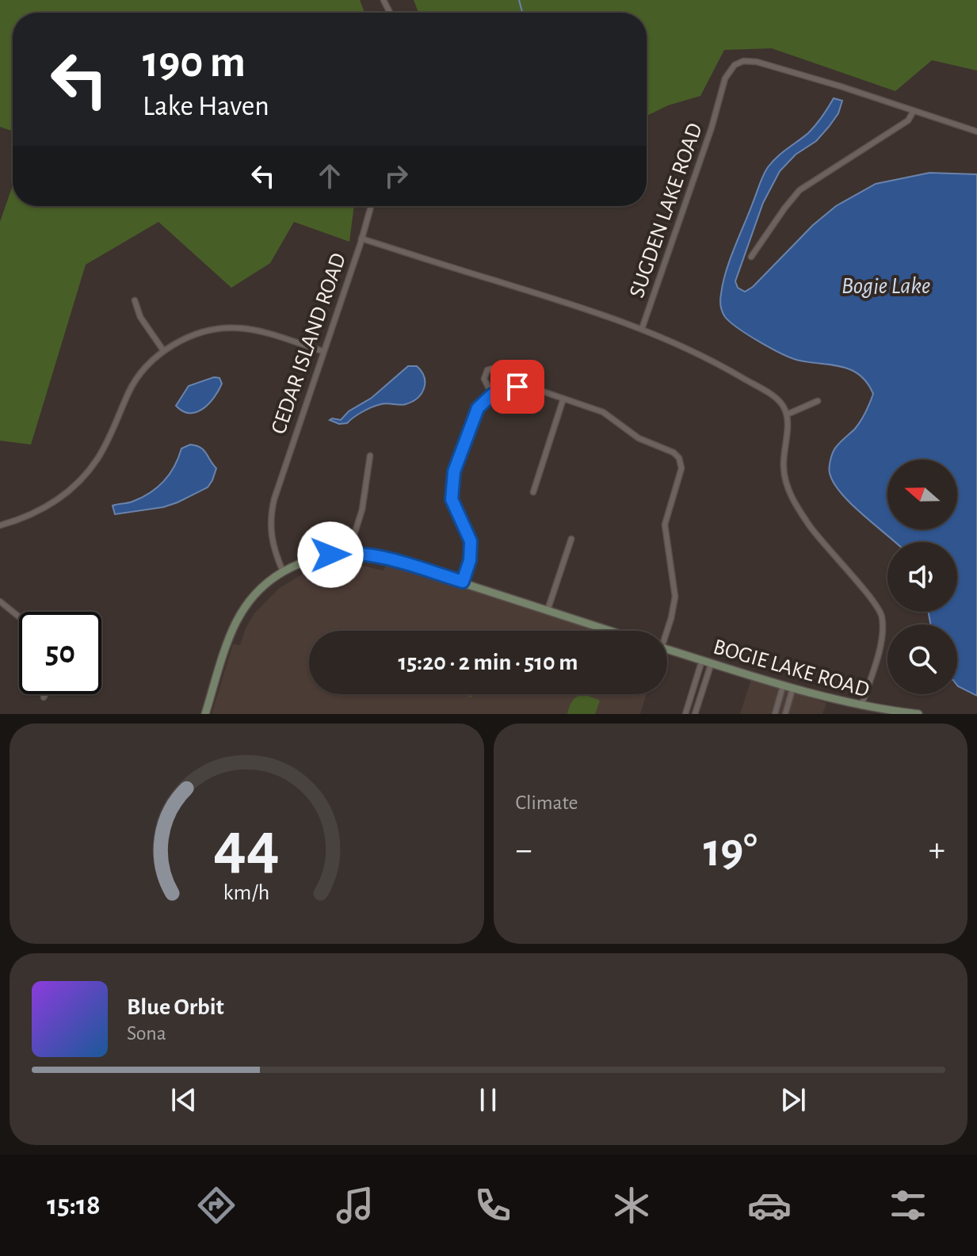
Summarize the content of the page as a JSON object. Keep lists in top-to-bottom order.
{
  "streets": {
    "main road": ["BOGIE LAKE ROAD"],
    "street": ["SUGDEN LAKE ROAD", "CEDAR ISLAND ROAD"]
  },
  "crossings": [
    ["SUGDEN LAKE ROAD", "CEDAR ISLAND ROAD"]
  ],
  "water": ["Bogie Lake"],
  "north": "left",
  "page": {
    "turn": ["190 m", "Lake Haven"],
    "limit": "50",
    "trip": "15:20 · 2 min · 510 m",
    "tile": "Climate",
    "heat": ["−", "19°", "+"],
    "song": ["Blue Orbit", "Sona"],
    "tabs": "15:18",
    "gauge": ["44", "km/h"]
  }
}
